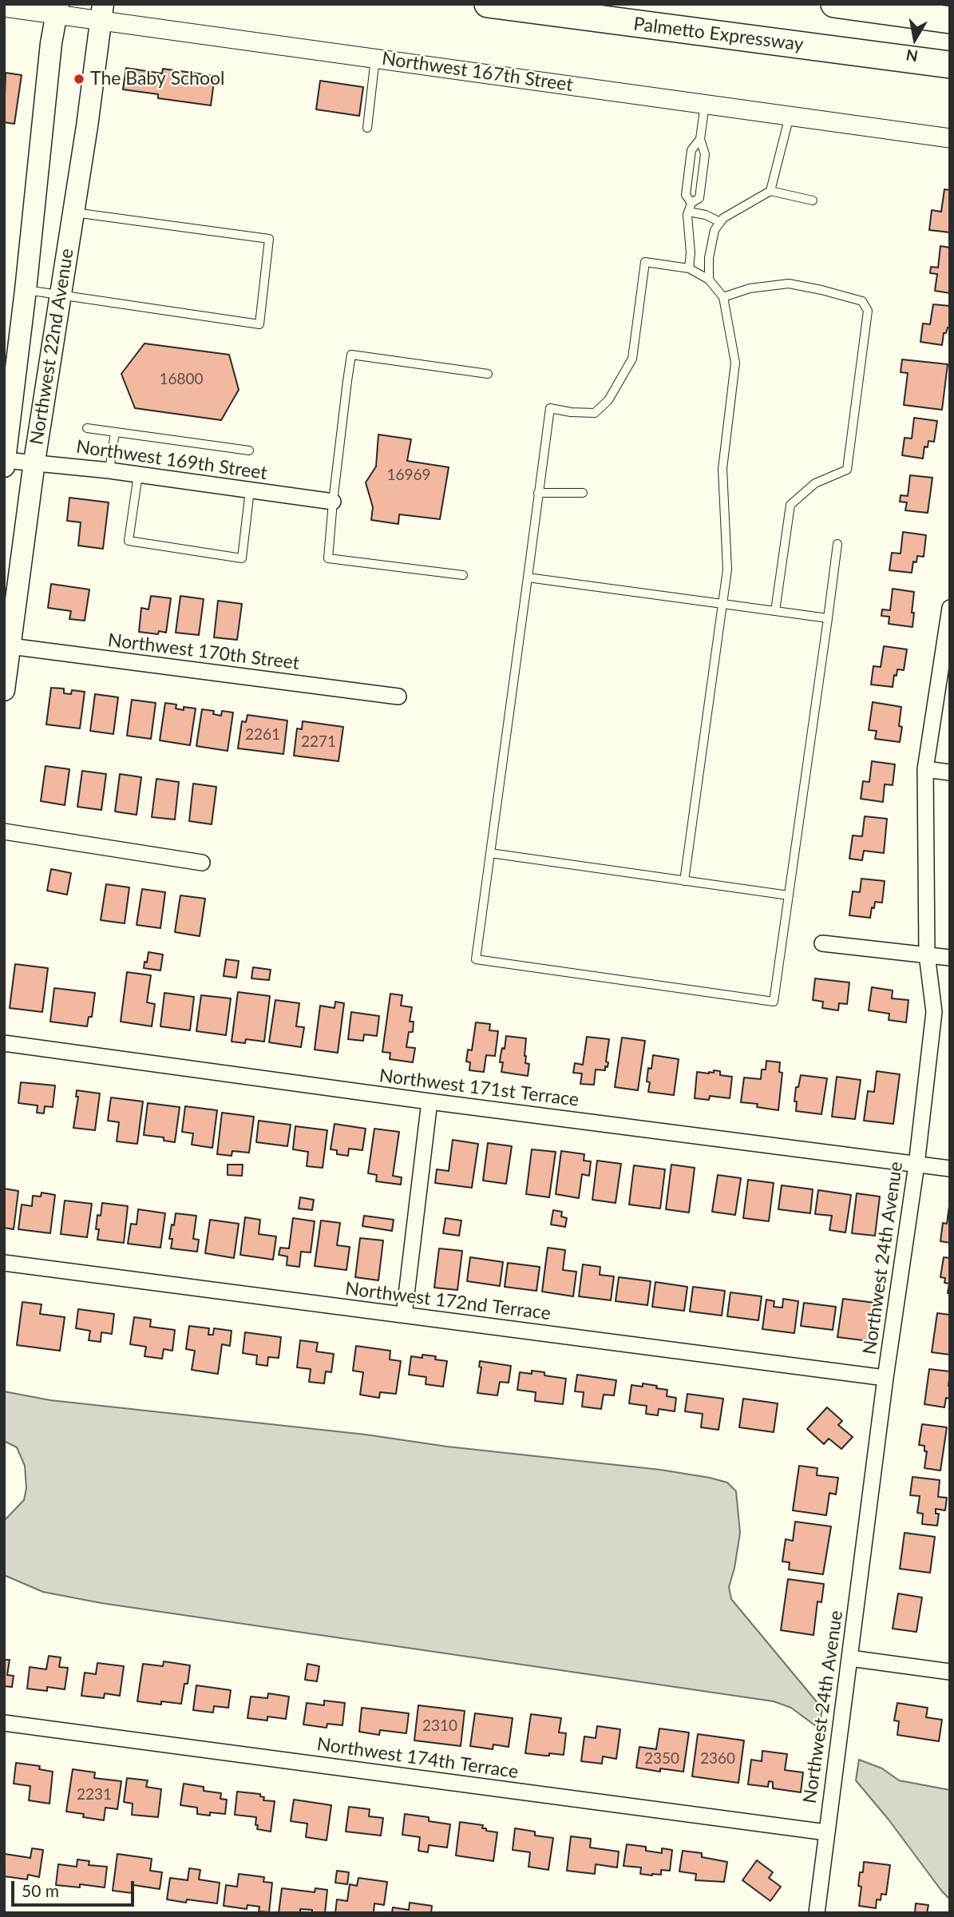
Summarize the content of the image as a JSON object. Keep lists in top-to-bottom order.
{
  "streets": {
    "highway": ["Palmetto Expressway"],
    "main road": ["Northwest 22nd Avenue"],
    "street": [
      "Northwest 167th Street",
      "Northwest 169th Street",
      "Northwest 170th Street",
      "Northwest 171st Terrace",
      "Northwest 24th Avenue",
      "Northwest 172nd Terrace",
      "Northwest 174th Terrace"
    ]
  },
  "crossings": [
    ["Northwest 167th Street", "Northwest 22nd Avenue"],
    ["Northwest 22nd Avenue", "Northwest 169th Street"],
    ["Northwest 22nd Avenue", "Northwest 170th Street"],
    ["Northwest 171st Terrace", "Northwest 24th Avenue"],
    ["Northwest 24th Avenue", "Northwest 172nd Terrace"],
    ["Northwest 24th Avenue", "Northwest 174th Terrace"]
  ],
  "places": ["The Baby School"],
  "house_numbers": [
    "16800",
    "16969",
    "2261",
    "2271",
    "2310",
    "2350",
    "2360",
    "2231"
  ],
  "scale_bar": "50 m",
  "north": "bottom"
}
